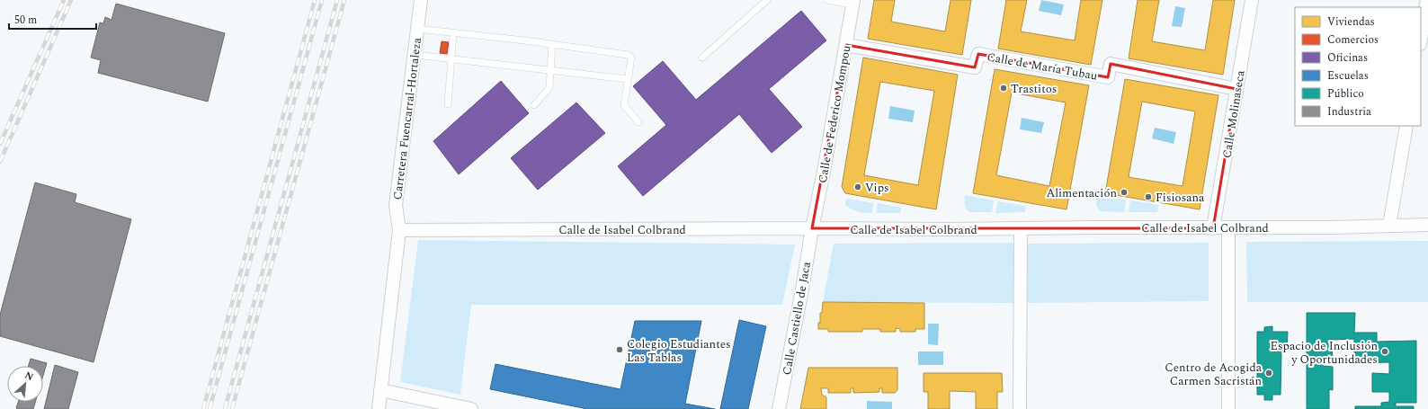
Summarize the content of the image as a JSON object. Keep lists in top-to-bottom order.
{
  "streets": {
    "street": [
      "Calle de María Tubau",
      "Calle de Federico Mompou",
      "Calle Molinaseca",
      "Carretera Fuencarral-Hortaleza",
      "Calle de Isabel Colbrand",
      "Calle Castiello de Jaca"
    ]
  },
  "crossings": [
    ["Calle de María Tubau", "Calle de Federico Mompou"],
    ["Calle de María Tubau", "Calle Molinaseca"],
    ["Calle de Federico Mompou", "Calle de Isabel Colbrand"],
    ["Calle de Federico Mompou", "Calle Castiello de Jaca"],
    ["Calle Molinaseca", "Calle de Isabel Colbrand"],
    ["Carretera Fuencarral-Hortaleza", "Calle de Isabel Colbrand"],
    ["Calle de Isabel Colbrand", "Calle Castiello de Jaca"]
  ],
  "places": [
    "Trastitos",
    "Vips",
    "Alimentación",
    "Fisiosana",
    "Colegio Estudiantes Las Tablas",
    "Espacio de Inclusión y Oportunidades",
    "Centro de Acogida Carmen Sacristán"
  ],
  "legend": [
    "Viviendas",
    "Comercios",
    "Oficinas",
    "Escuelas",
    "Público",
    "Industria"
  ],
  "scale_bar": "50 m",
  "north": "top right"
}
